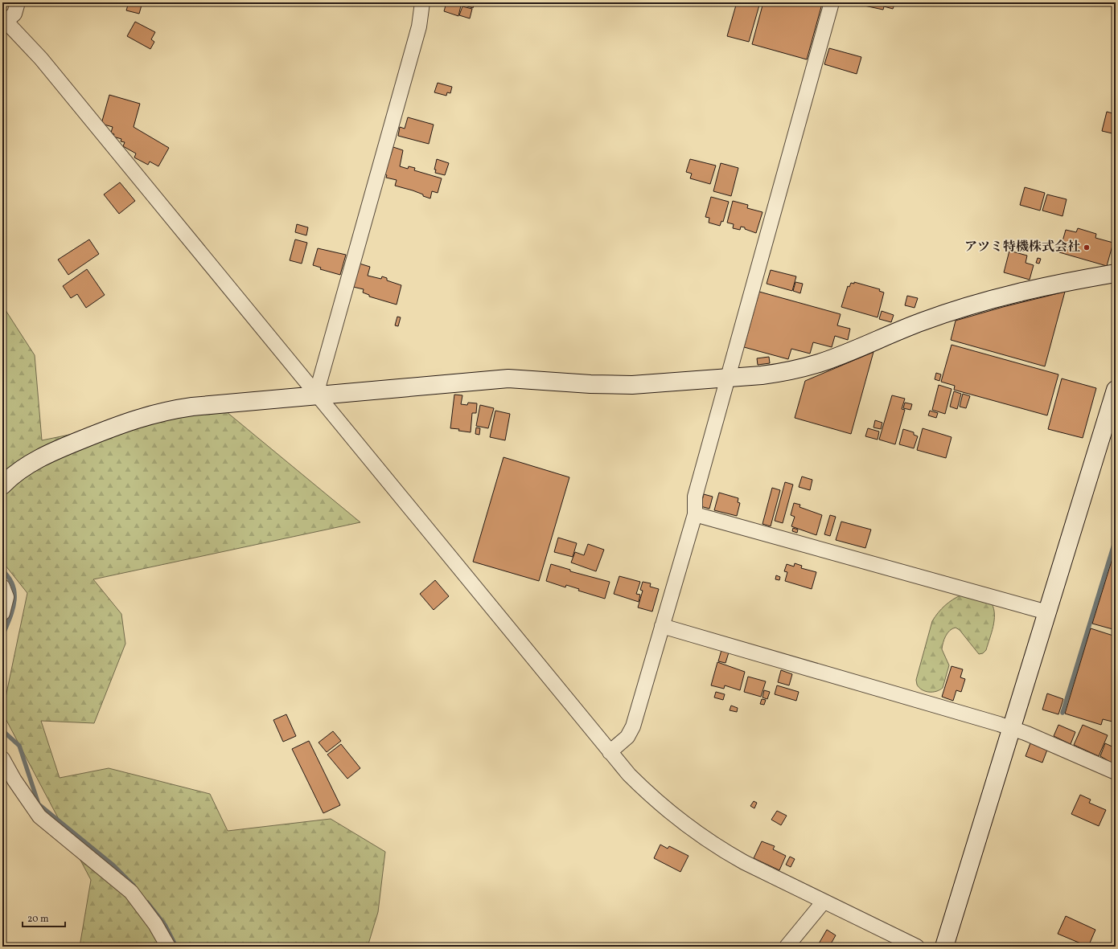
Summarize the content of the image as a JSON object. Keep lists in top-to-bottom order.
{
  "places": ["アツミ特機株式会社"],
  "scale_bar": "20 m"
}
